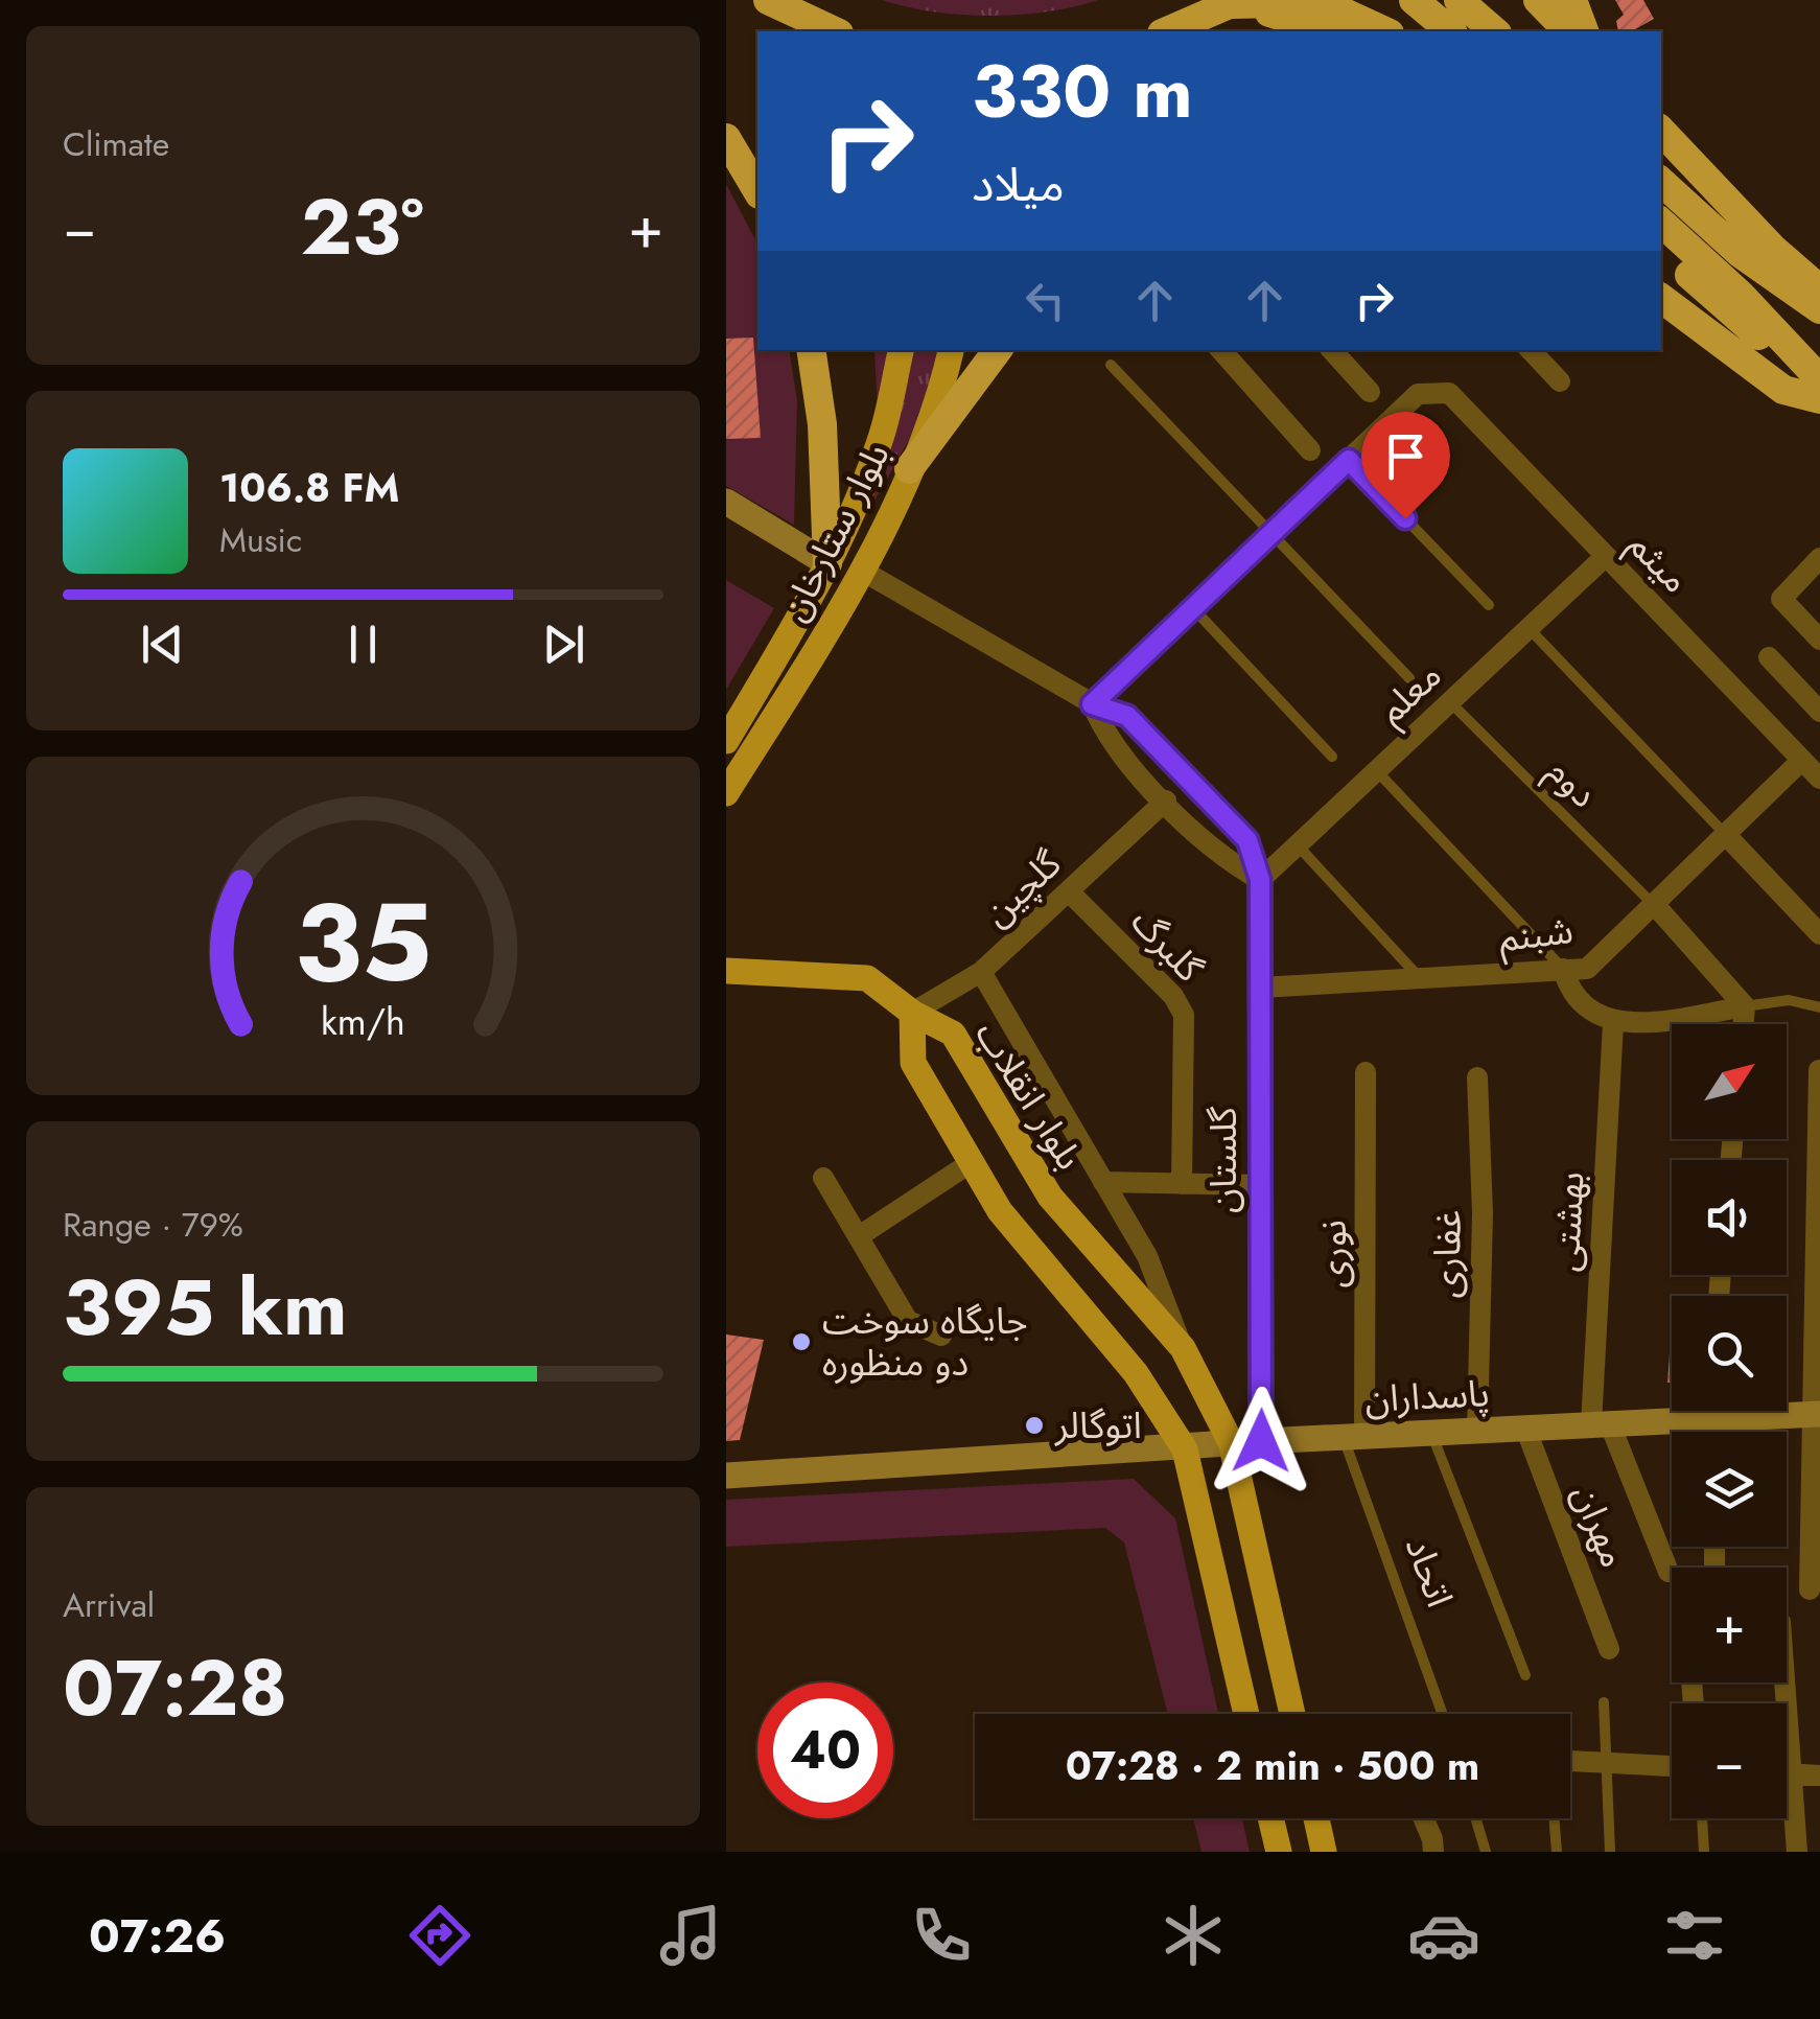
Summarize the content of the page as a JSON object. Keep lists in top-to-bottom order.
{
  "streets": {
    "main road": ["بلوار ستارخان", "بلوار انقلاب", "پاسداران"],
    "street": [
      "میثم",
      "معلم",
      "گلچین",
      "شبنم",
      "گلبرگ",
      "گلستان",
      "بهشتی",
      "نوری",
      "غفاری",
      "مهران"
    ],
    "lane": ["دوم", "اتحاد"]
  },
  "crossings": [
    ["بلوار ستارخان", "گلستان"],
    ["میثم", "معلم"],
    ["میثم", "شبنم"],
    ["معلم", "دوم"],
    ["معلم", "گلستان"],
    ["دوم", "شبنم"],
    ["گلچین", "گلبرگ"],
    ["گلچین", "بلوار انقلاب"],
    ["شبنم", "گلستان"],
    ["بلوار انقلاب", "پاسداران"],
    ["گلستان", "پاسداران"],
    ["بهشتی", "پاسداران"],
    ["نوری", "پاسداران"],
    ["نوری", "اتحاد"],
    ["غفاری", "پاسداران"],
    ["پاسداران", "مهران"],
    ["پاسداران", "اتحاد"]
  ],
  "places": ["جایگاه سوخت دو منظوره", "اتوگالر"],
  "north": "top right",
  "page": {
    "tile": [
      "Climate",
      ["Range · 79%", "395 km"],
      ["Arrival", "07:28"]
    ],
    "turn": ["330 m", "میلاد"],
    "heat": ["−", "23°", "+"],
    "song": ["106.8 FM", "Music"],
    "map_buttons": ["+", "−"],
    "limit": "40",
    "trip": "07:28 · 2 min · 500 m",
    "tabs": "07:26",
    "gauge": ["35", "km/h"]
  }
}
